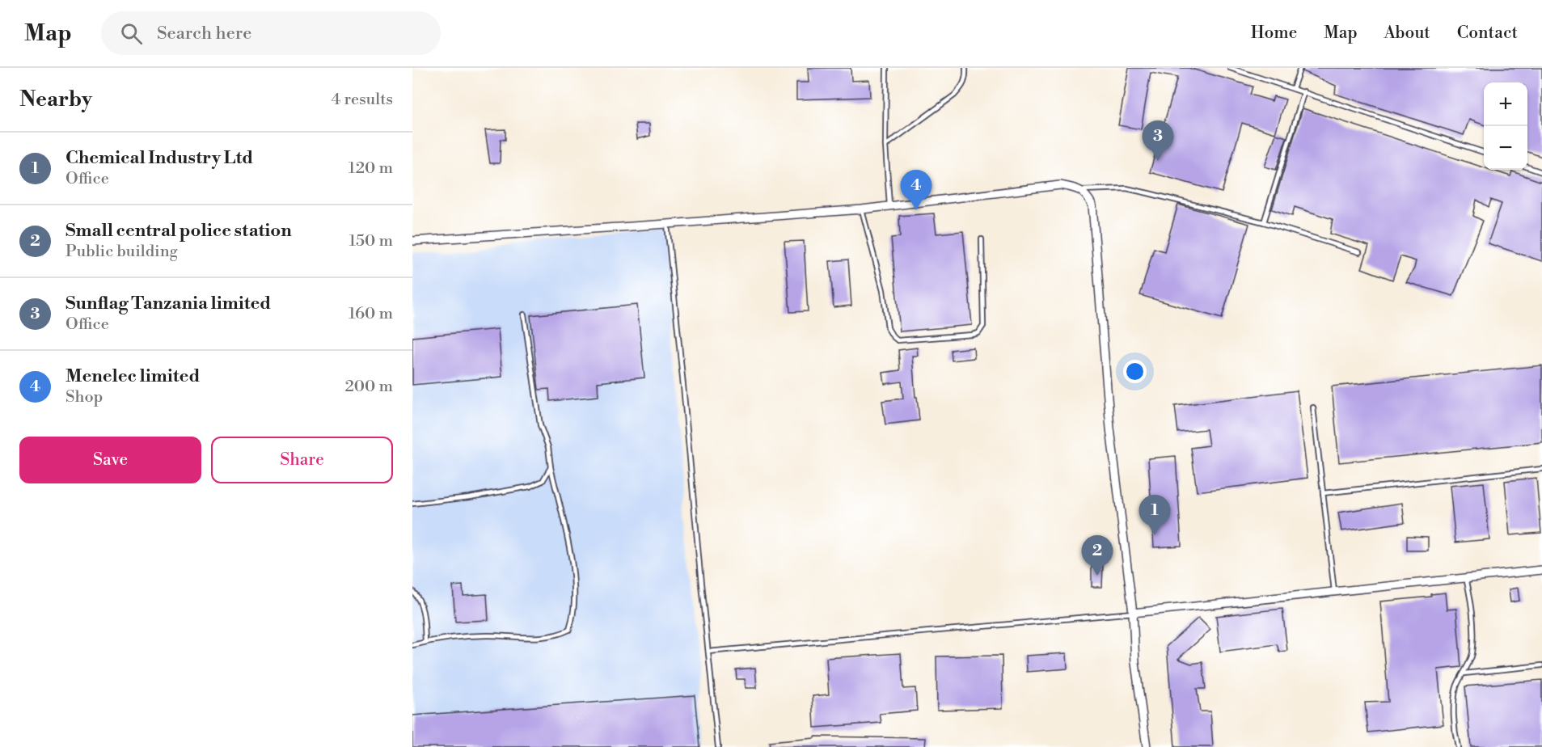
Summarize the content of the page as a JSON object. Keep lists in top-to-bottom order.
{
  "page": {
    "header": "Map",
    "search": "Search here",
    "nav": [
      "Home",
      "Map",
      "About",
      "Contact"
    ],
    "heading": ["Nearby", "4 results"],
    "map_buttons": ["+", "−"],
    "pins": [
      "3",
      "4",
      "1",
      "2"
    ],
    "list": [
      {
        "mark": "1",
        "name": "Chemical Industry Ltd",
        "note": "Office",
        "value": "120 m"
      },
      {
        "mark": "2",
        "name": "Small central police station",
        "note": "Public building",
        "value": "150 m"
      },
      {
        "mark": "3",
        "name": "Sunflag Tanzania limited",
        "note": "Office",
        "value": "160 m"
      },
      {
        "mark": "4",
        "name": "Menelec limited",
        "note": "Shop",
        "value": "200 m"
      }
    ],
    "buttons": ["Save", "Share"]
  }
}
